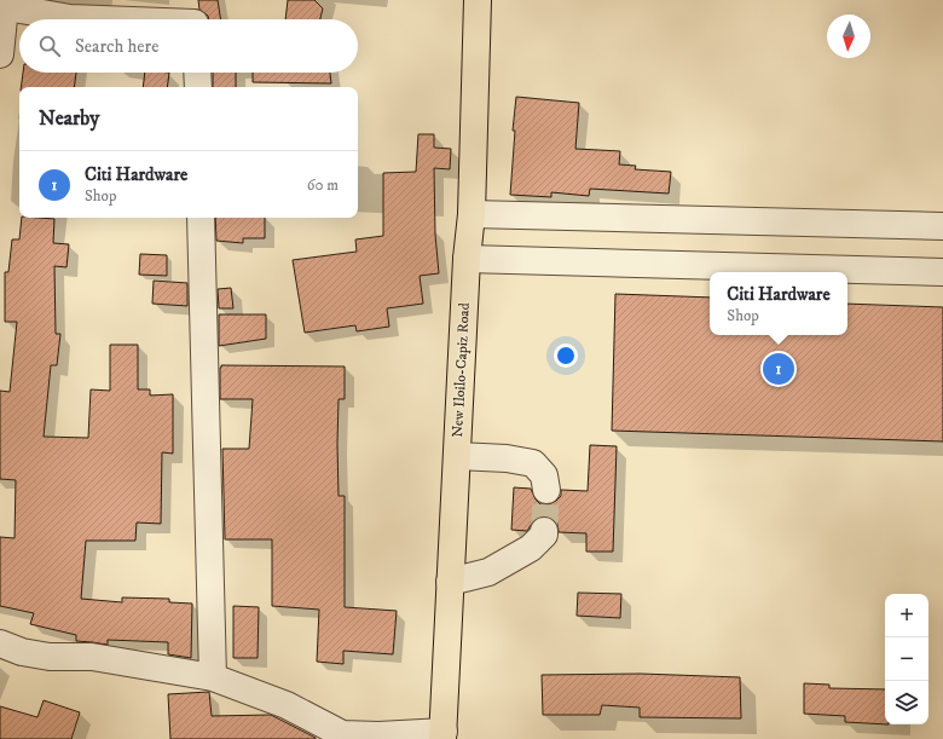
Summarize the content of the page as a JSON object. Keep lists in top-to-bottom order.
{
  "streets": {
    "highway": ["New Iloilo-Capiz Road"]
  },
  "north": "bottom",
  "page": {
    "search": "Search here",
    "heading": "Nearby",
    "list": [
      {
        "mark": "1",
        "name": "Citi Hardware",
        "note": "Shop",
        "value": "60 m"
      }
    ],
    "popup": ["Citi Hardware", "Shop"],
    "pins": "1",
    "map_buttons": ["+", "−"]
  }
}
